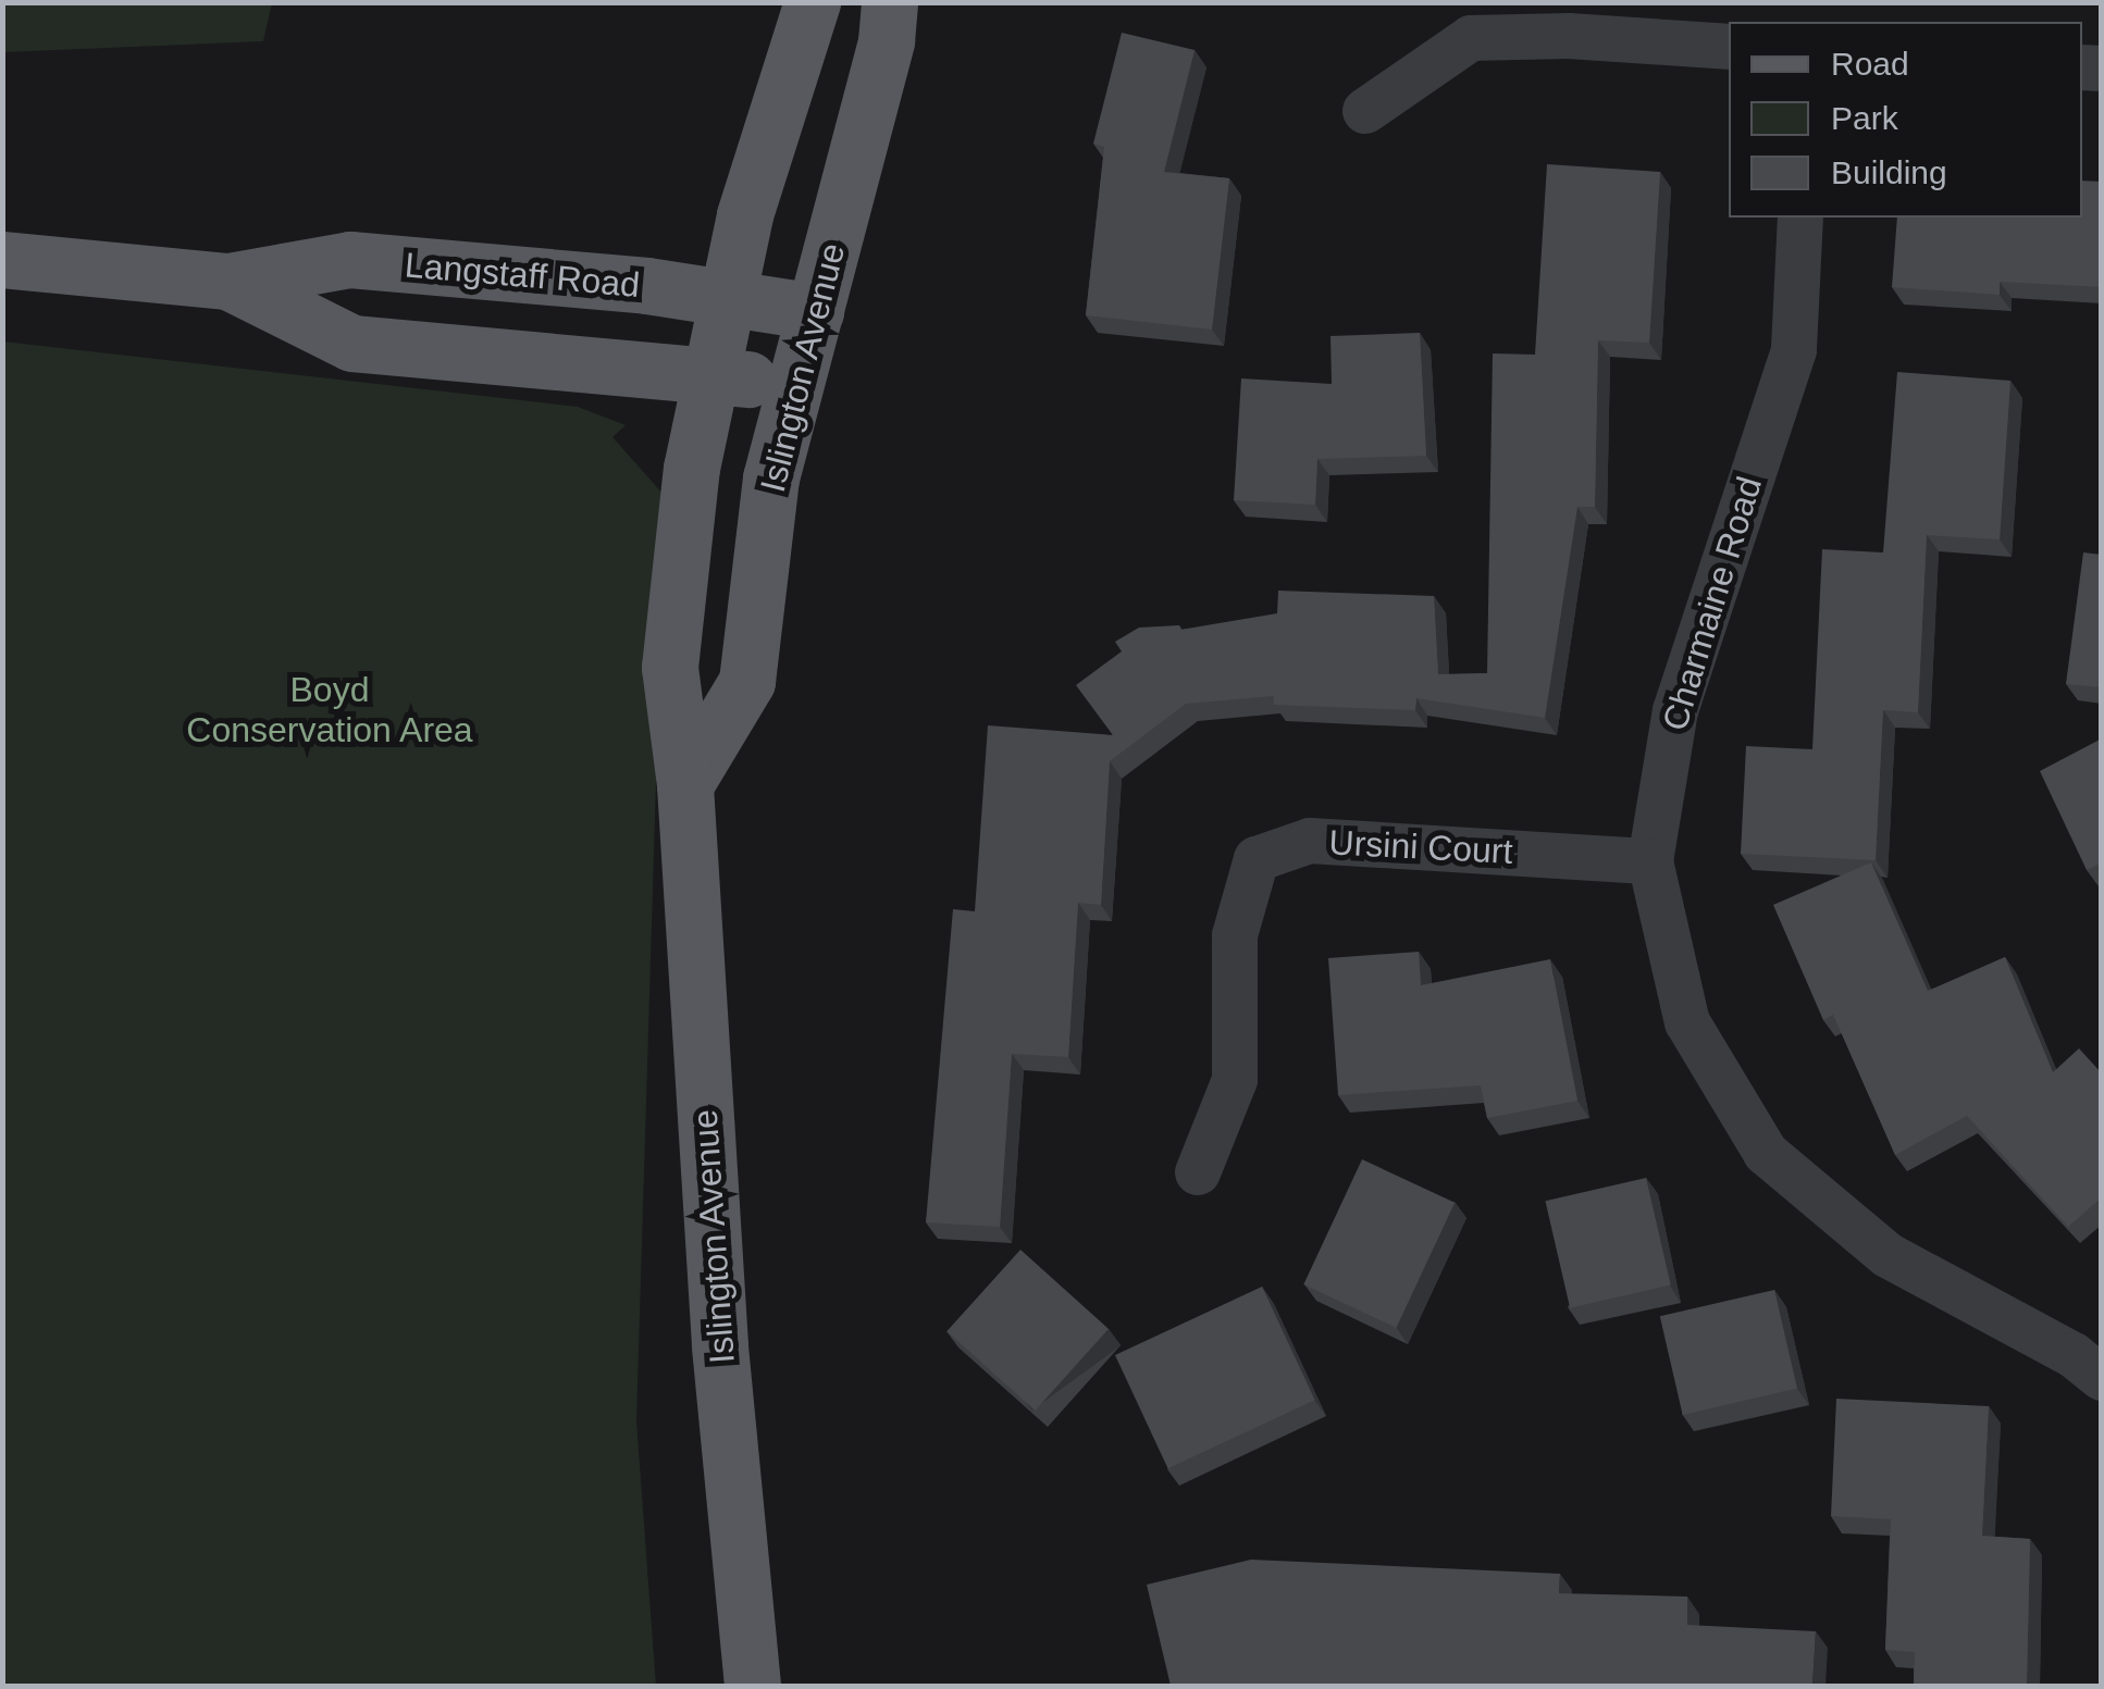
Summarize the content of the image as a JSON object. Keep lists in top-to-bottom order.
{
  "streets": {
    "main road": ["Langstaff Road", "Islington Avenue"],
    "street": ["Charmaine Road", "Ursini Court"]
  },
  "crossings": [
    ["Langstaff Road", "Islington Avenue"],
    ["Charmaine Road", "Ursini Court"]
  ],
  "parks": ["Boyd Conservation Area"],
  "legend": ["Road", "Park", "Building"]
}
